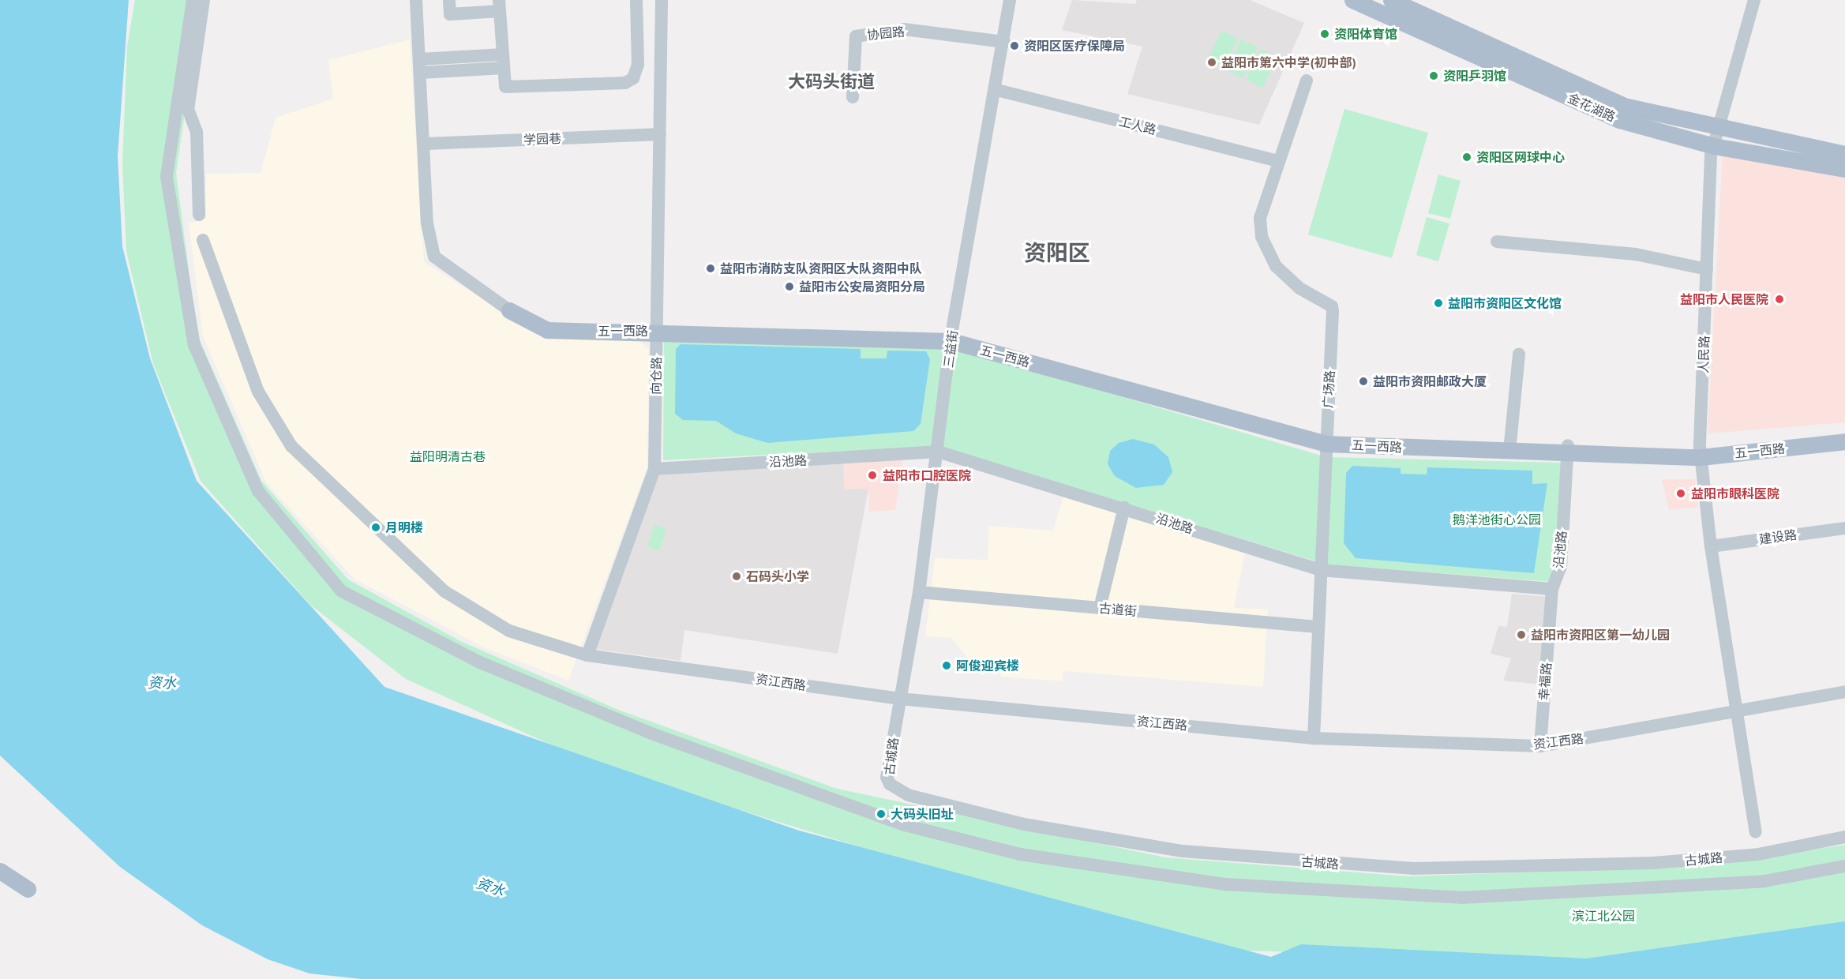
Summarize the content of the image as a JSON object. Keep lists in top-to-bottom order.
{
  "streets": {
    "main road": ["金花湖路", "五一西路"],
    "street": [
      "协园路",
      "工人路",
      "学园巷",
      "三益街",
      "人民路",
      "向仓路",
      "广场路",
      "沿池路",
      "建设路",
      "古道街",
      "幸福路",
      "资江西路",
      "古城路"
    ]
  },
  "crossings": [
    ["协园路", "三益街"],
    ["金花湖路", "人民路"],
    ["工人路", "三益街"],
    ["工人路", "广场路"],
    ["学园巷", "五一西路"],
    ["学园巷", "向仓路"],
    ["五一西路", "三益街"],
    ["五一西路", "人民路"],
    ["五一西路", "向仓路"],
    ["五一西路", "广场路"],
    ["五一西路", "沿池路"],
    ["三益街", "沿池路"],
    ["三益街", "古道街"],
    ["三益街", "资江西路"],
    ["三益街", "古城路"],
    ["人民路", "建设路"],
    ["人民路", "资江西路"],
    ["向仓路", "沿池路"],
    ["向仓路", "资江西路"],
    ["广场路", "沿池路"],
    ["广场路", "古道街"],
    ["广场路", "资江西路"],
    ["沿池路", "幸福路"],
    ["幸福路", "资江西路"],
    ["资江西路", "古城路"]
  ],
  "districts": ["大码头街道", "资阳区"],
  "water": ["资水"],
  "parks": ["益阳明清古巷", "鹅洋池街心公园", "滨江北公园"],
  "places": [
    "资阳体育馆",
    "资阳区医疗保障局",
    "益阳市第六中学(初中部)",
    "资阳乒羽馆",
    "资阳区网球中心",
    "益阳市消防支队资阳区大队资阳中队",
    "益阳市公安局资阳分局",
    "益阳市人民医院",
    "益阳市资阳区文化馆",
    "益阳市资阳邮政大厦",
    "益阳市口腔医院",
    "益阳市眼科医院",
    "月明楼",
    "石码头小学",
    "益阳市资阳区第一幼儿园",
    "阿俊迎宾楼",
    "大码头旧址"
  ]
}
